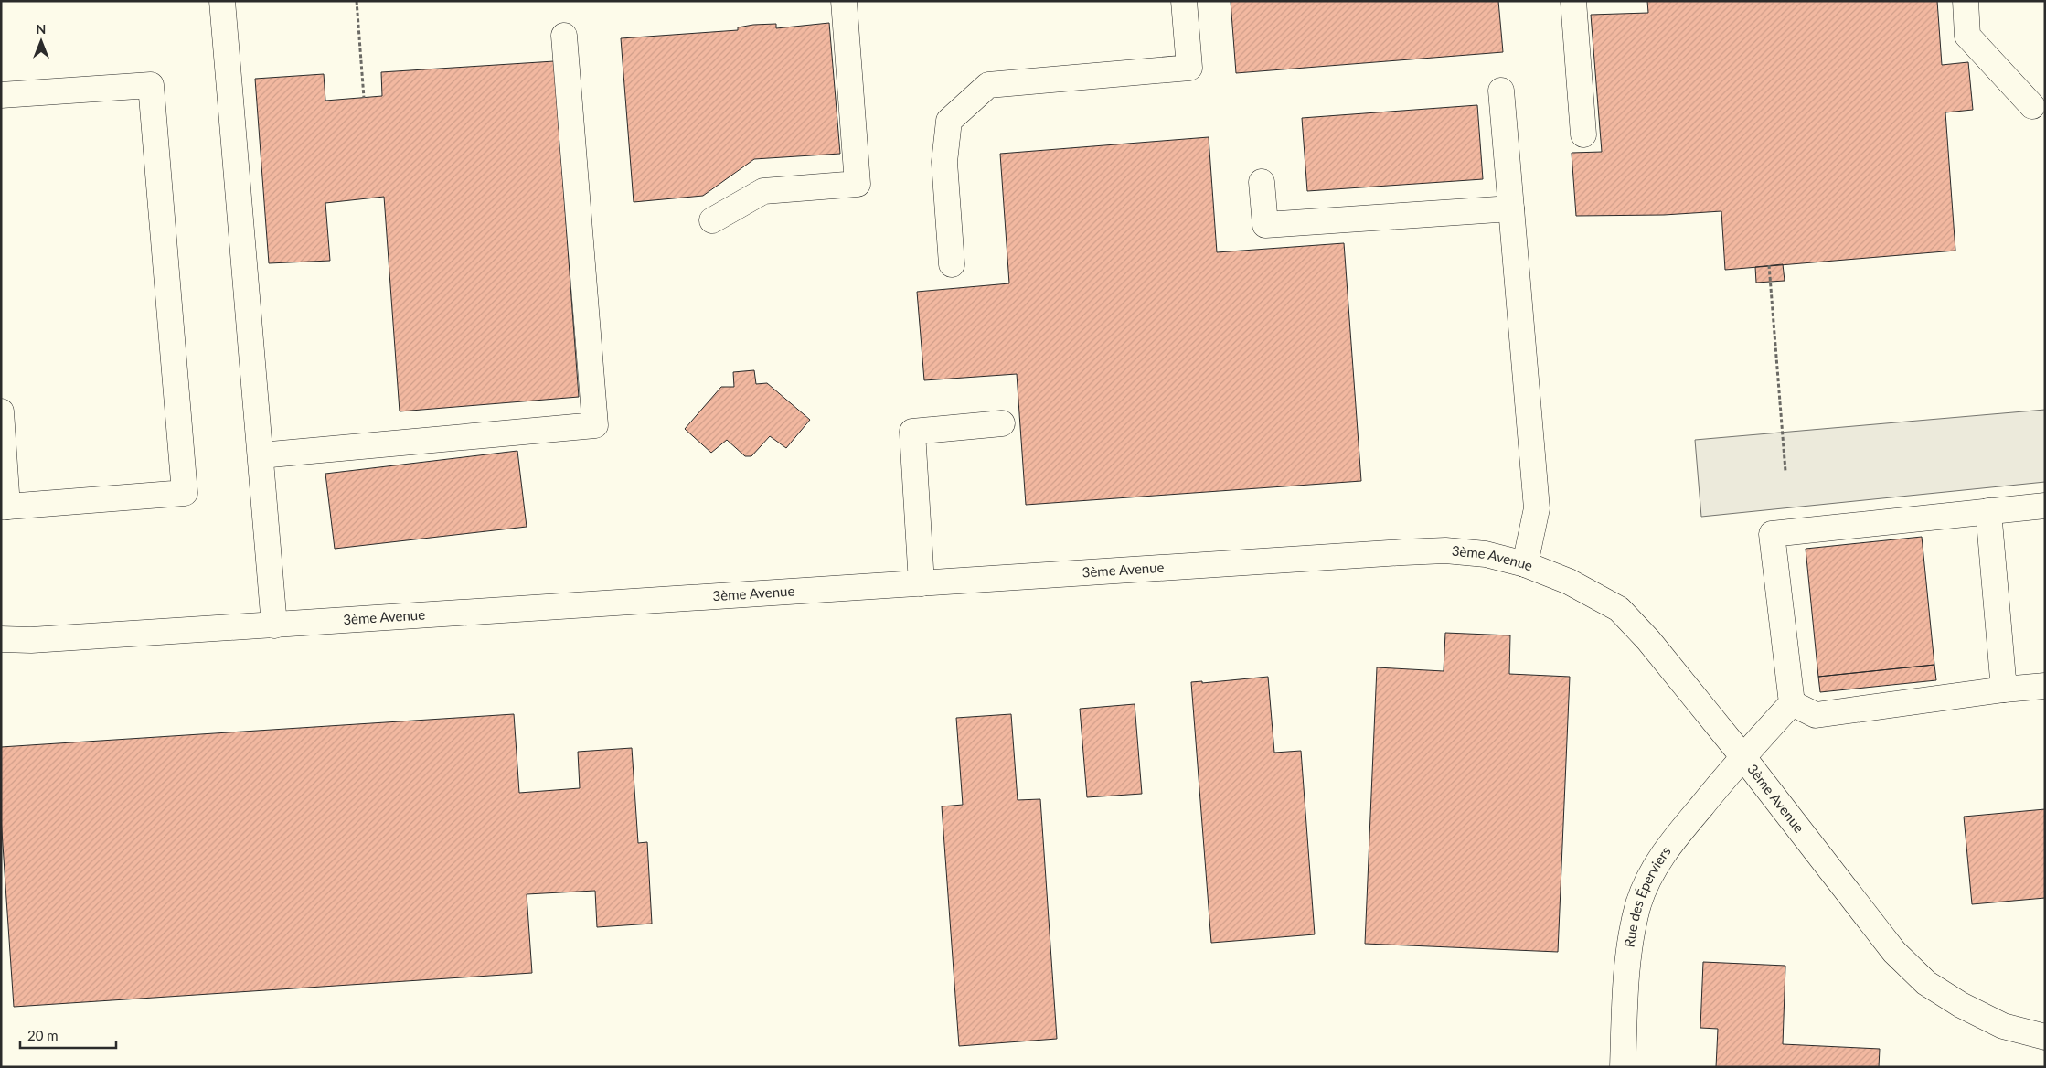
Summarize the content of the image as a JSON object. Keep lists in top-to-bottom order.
{
  "streets": {
    "street": ["3ème Avenue", "Rue des Éperviers"]
  },
  "crossings": [
    ["3ème Avenue", "Rue des Éperviers"]
  ],
  "scale_bar": "20 m",
  "north": "top"
}
